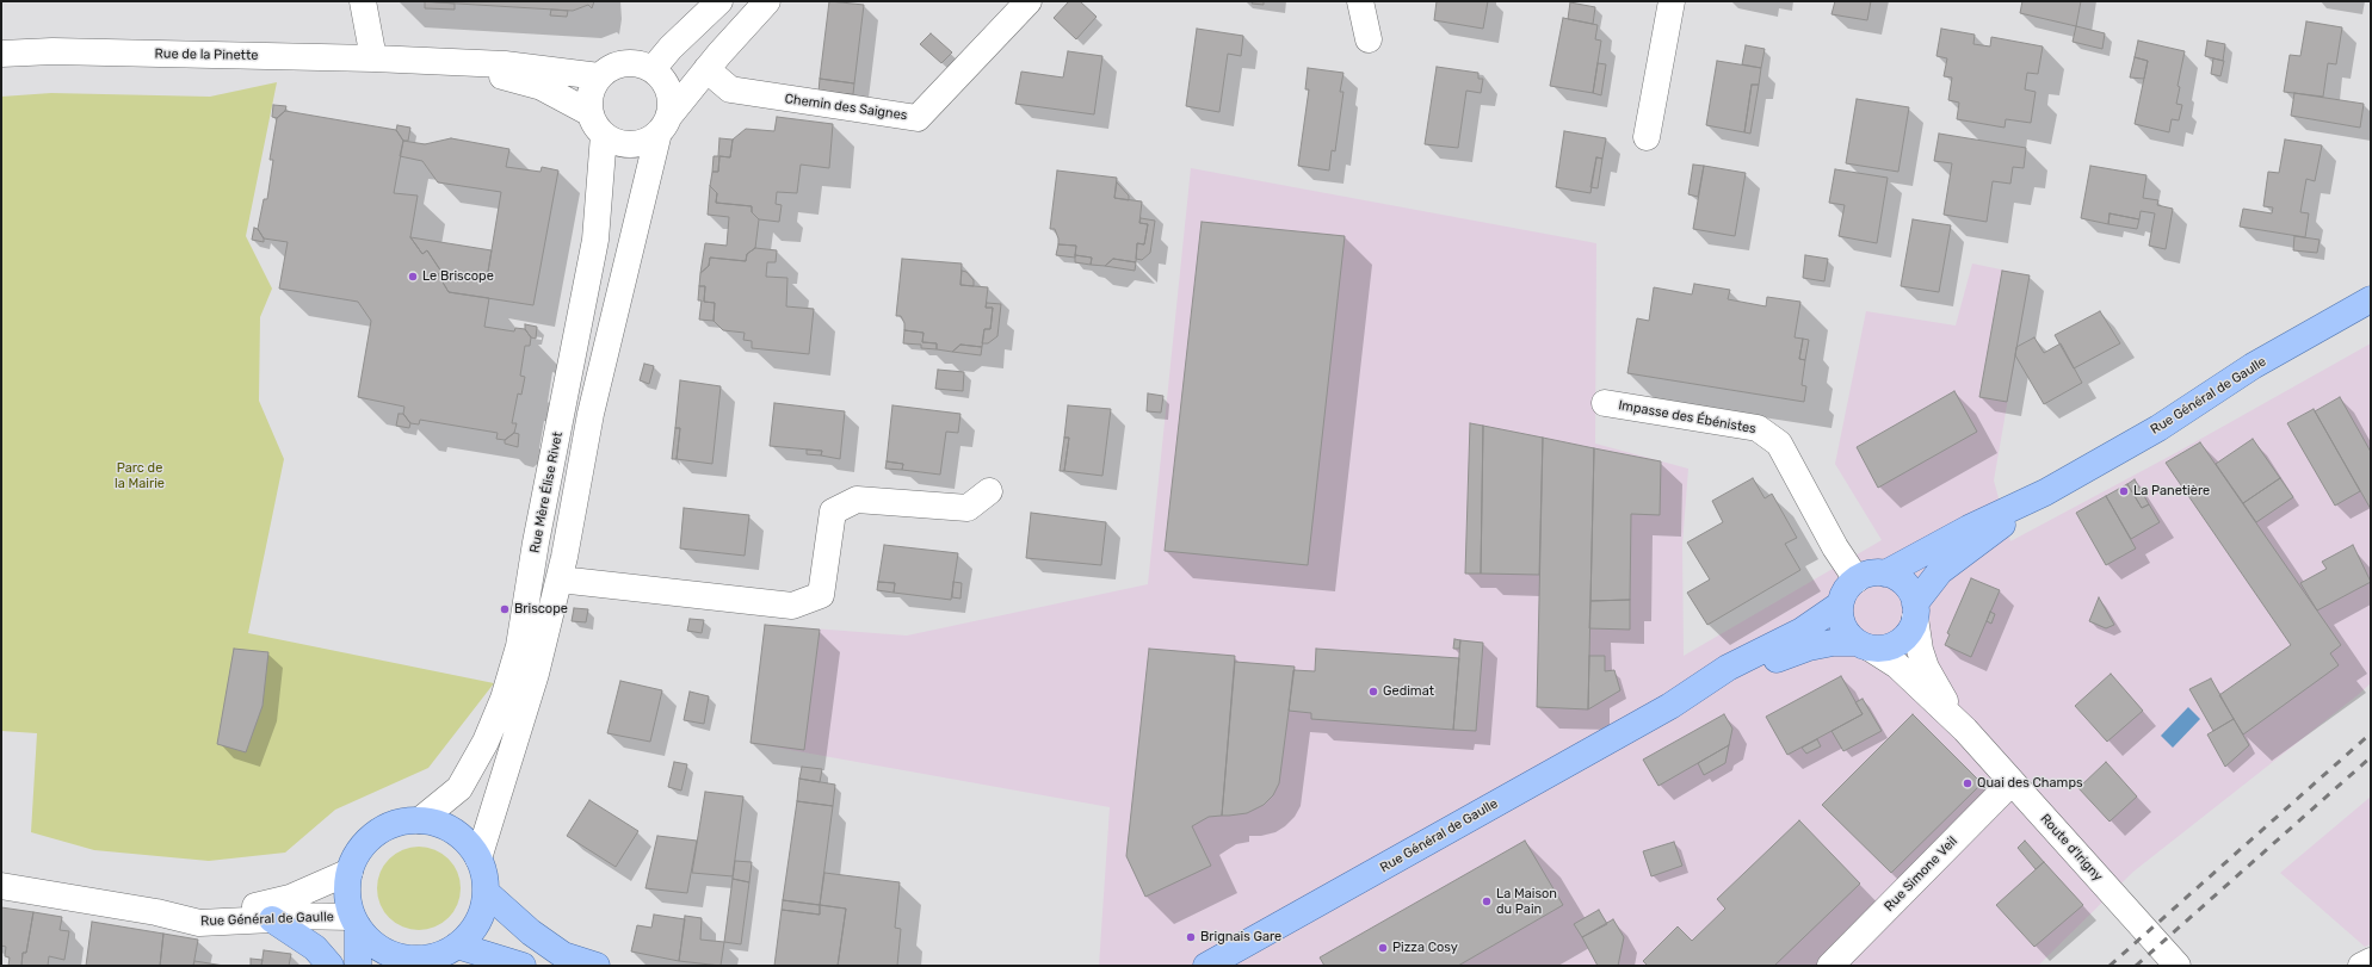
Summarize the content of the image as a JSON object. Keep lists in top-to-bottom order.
{
  "streets": {
    "main road": ["Rue Général de Gaulle"],
    "street": [
      "Rue de la Pinette",
      "Chemin des Saignes",
      "Impasse des Ébénistes",
      "Rue Mère Élise Rivet",
      "Route d'Irigny",
      "Rue Simone Veil"
    ]
  },
  "crossings": [
    ["Rue de la Pinette", "Rue Mère Élise Rivet"],
    ["Rue Général de Gaulle", "Impasse des Ébénistes"],
    ["Rue Général de Gaulle", "Rue Mère Élise Rivet"],
    ["Rue Général de Gaulle", "Route d'Irigny"],
    ["Impasse des Ébénistes", "Route d'Irigny"],
    ["Route d'Irigny", "Rue Simone Veil"]
  ],
  "parks": ["Parc de la Mairie"],
  "places": [
    "Le Briscope",
    "La Panetière",
    "Briscope",
    "Gedimat",
    "Quai des Champs",
    "La Maison du Pain",
    "Brignais Gare",
    "Pizza Cosy"
  ]
}
